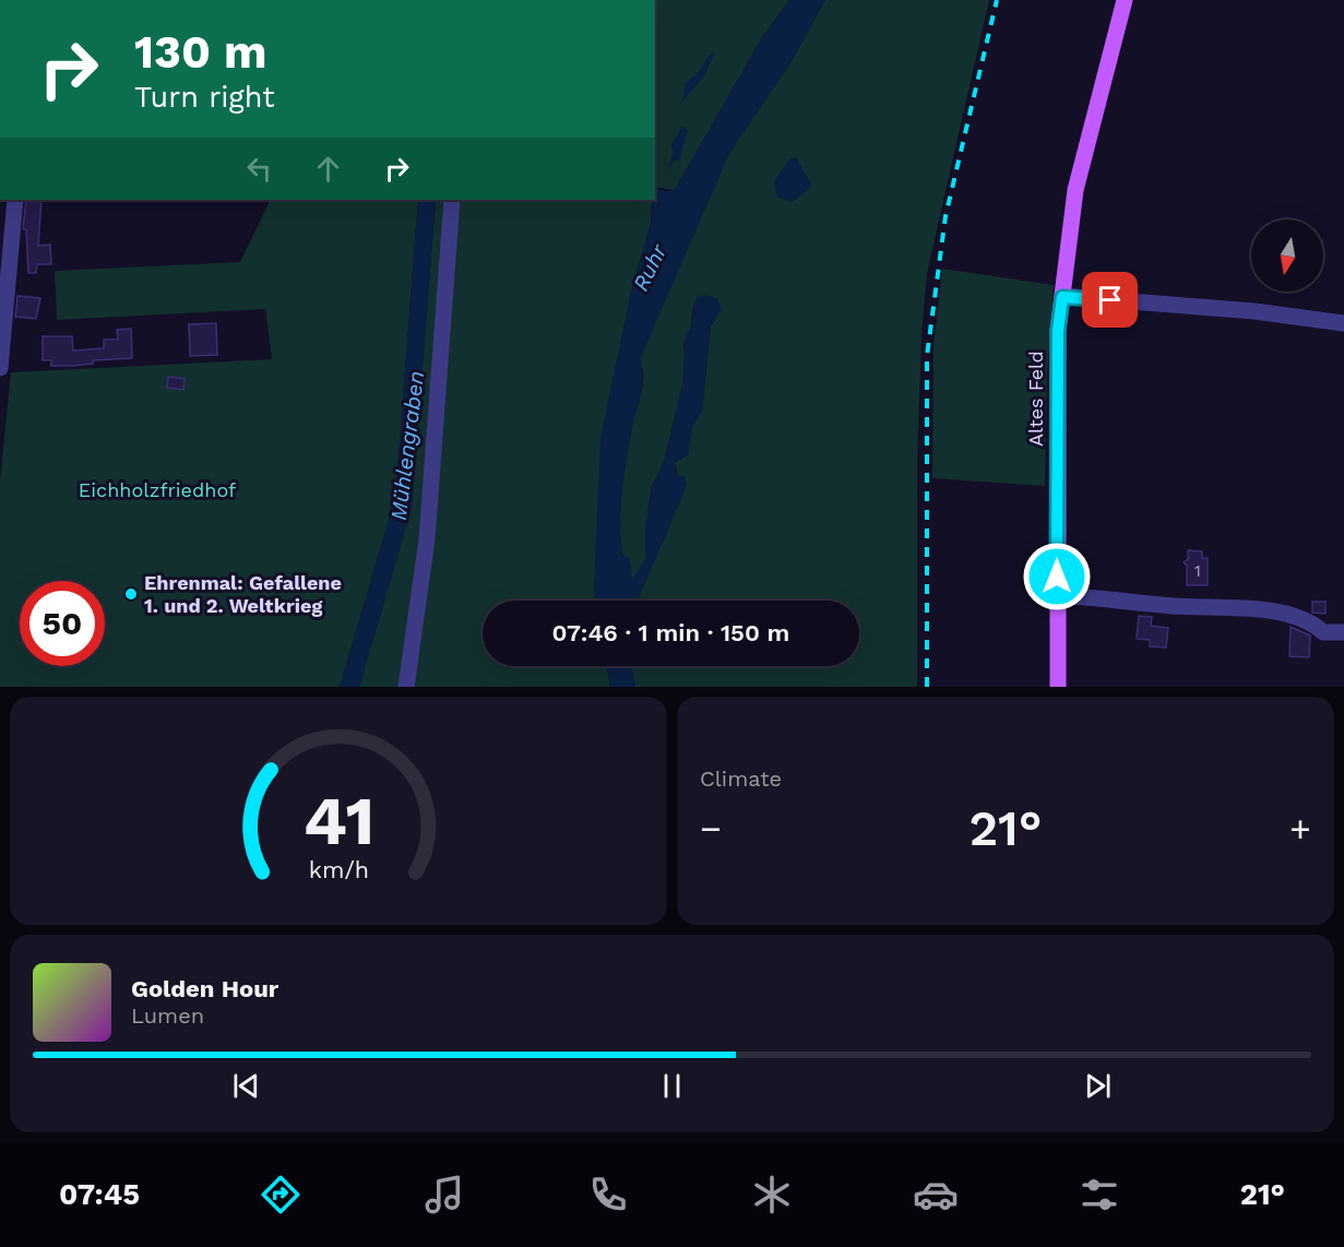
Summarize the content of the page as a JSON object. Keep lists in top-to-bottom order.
{
  "streets": {
    "main road": ["Altes Feld"]
  },
  "water": ["Ruhr", "Mühlengraben"],
  "parks": ["Eichholzfriedhof"],
  "places": ["Ehrenmal: Gefallene 1. und 2. Weltkrieg"],
  "house_numbers": ["1"],
  "north": "bottom",
  "page": {
    "turn": ["130 m", "Turn right"],
    "limit": "50",
    "trip": "07:46 · 1 min · 150 m",
    "tile": "Climate",
    "heat": ["−", "21°", "+"],
    "song": ["Golden Hour", "Lumen"],
    "tabs": ["07:45", "21°"],
    "gauge": ["41", "km/h"]
  }
}
